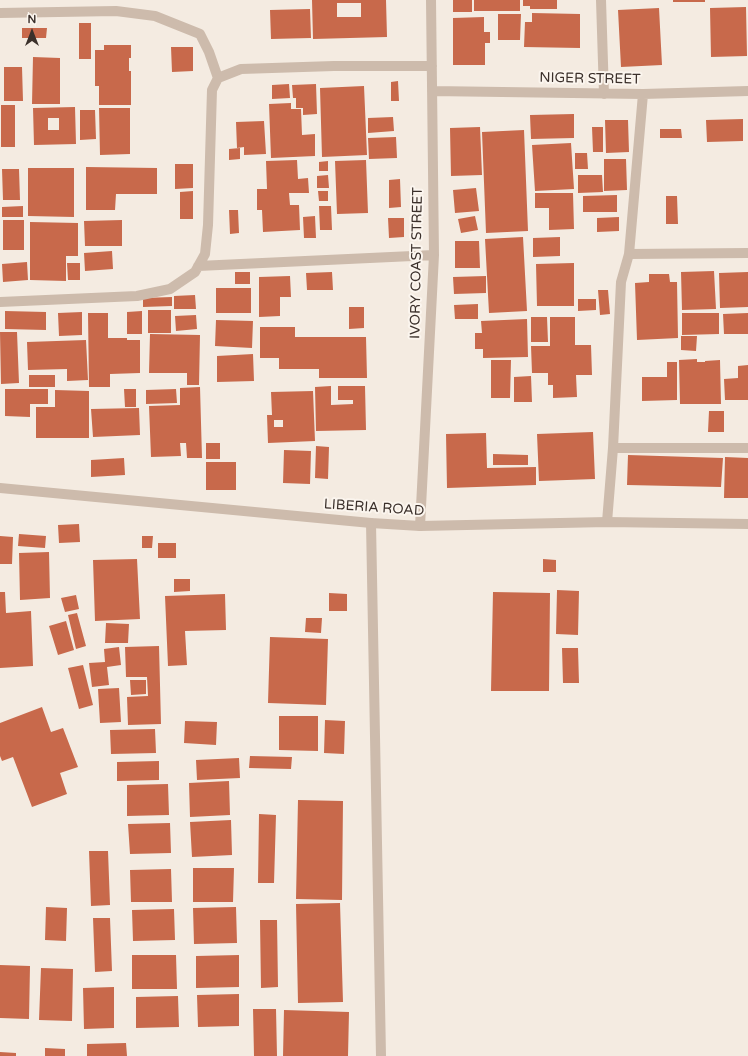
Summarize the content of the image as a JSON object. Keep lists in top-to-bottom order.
{
  "streets": {
    "street": ["NIGER STREET", "IVORY COAST STREET", "LIBERIA ROAD"]
  },
  "crossings": [
    ["NIGER STREET", "IVORY COAST STREET"],
    ["IVORY COAST STREET", "LIBERIA ROAD"]
  ],
  "north": "top"
}
